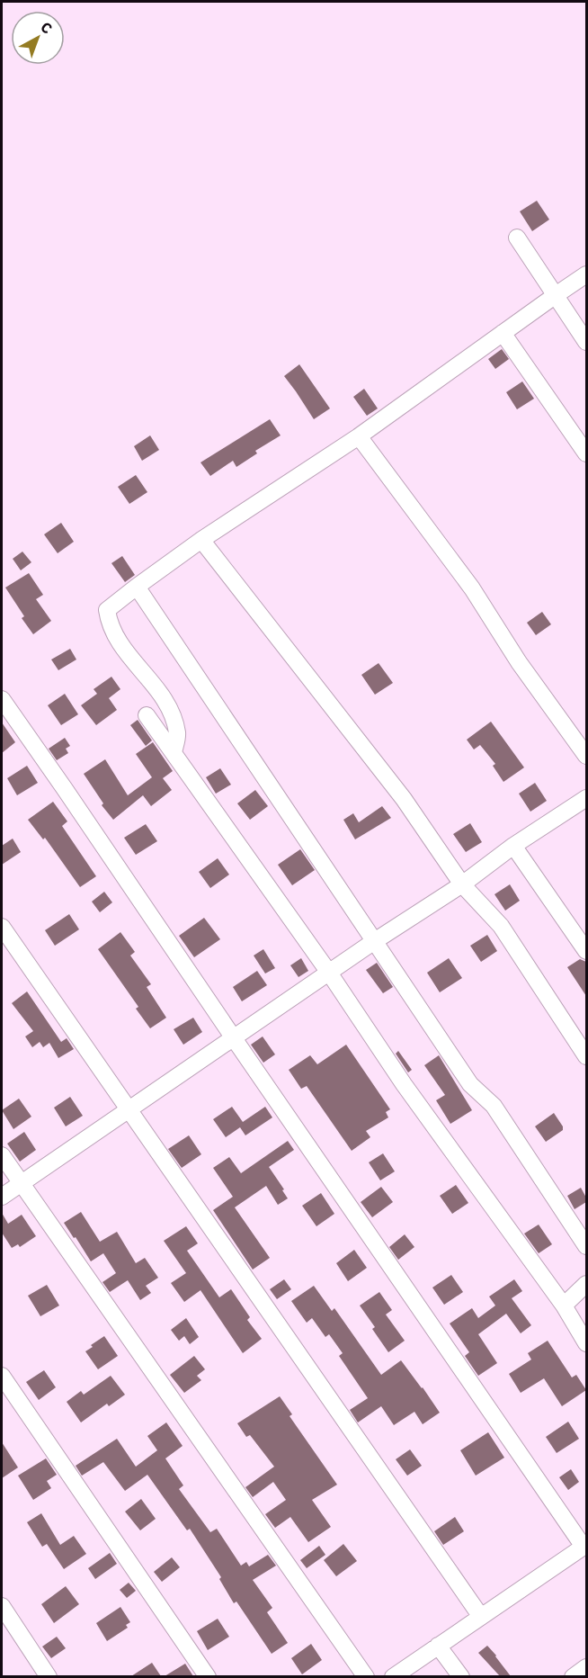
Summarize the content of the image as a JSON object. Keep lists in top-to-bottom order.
{
  "north": "top right"
}
